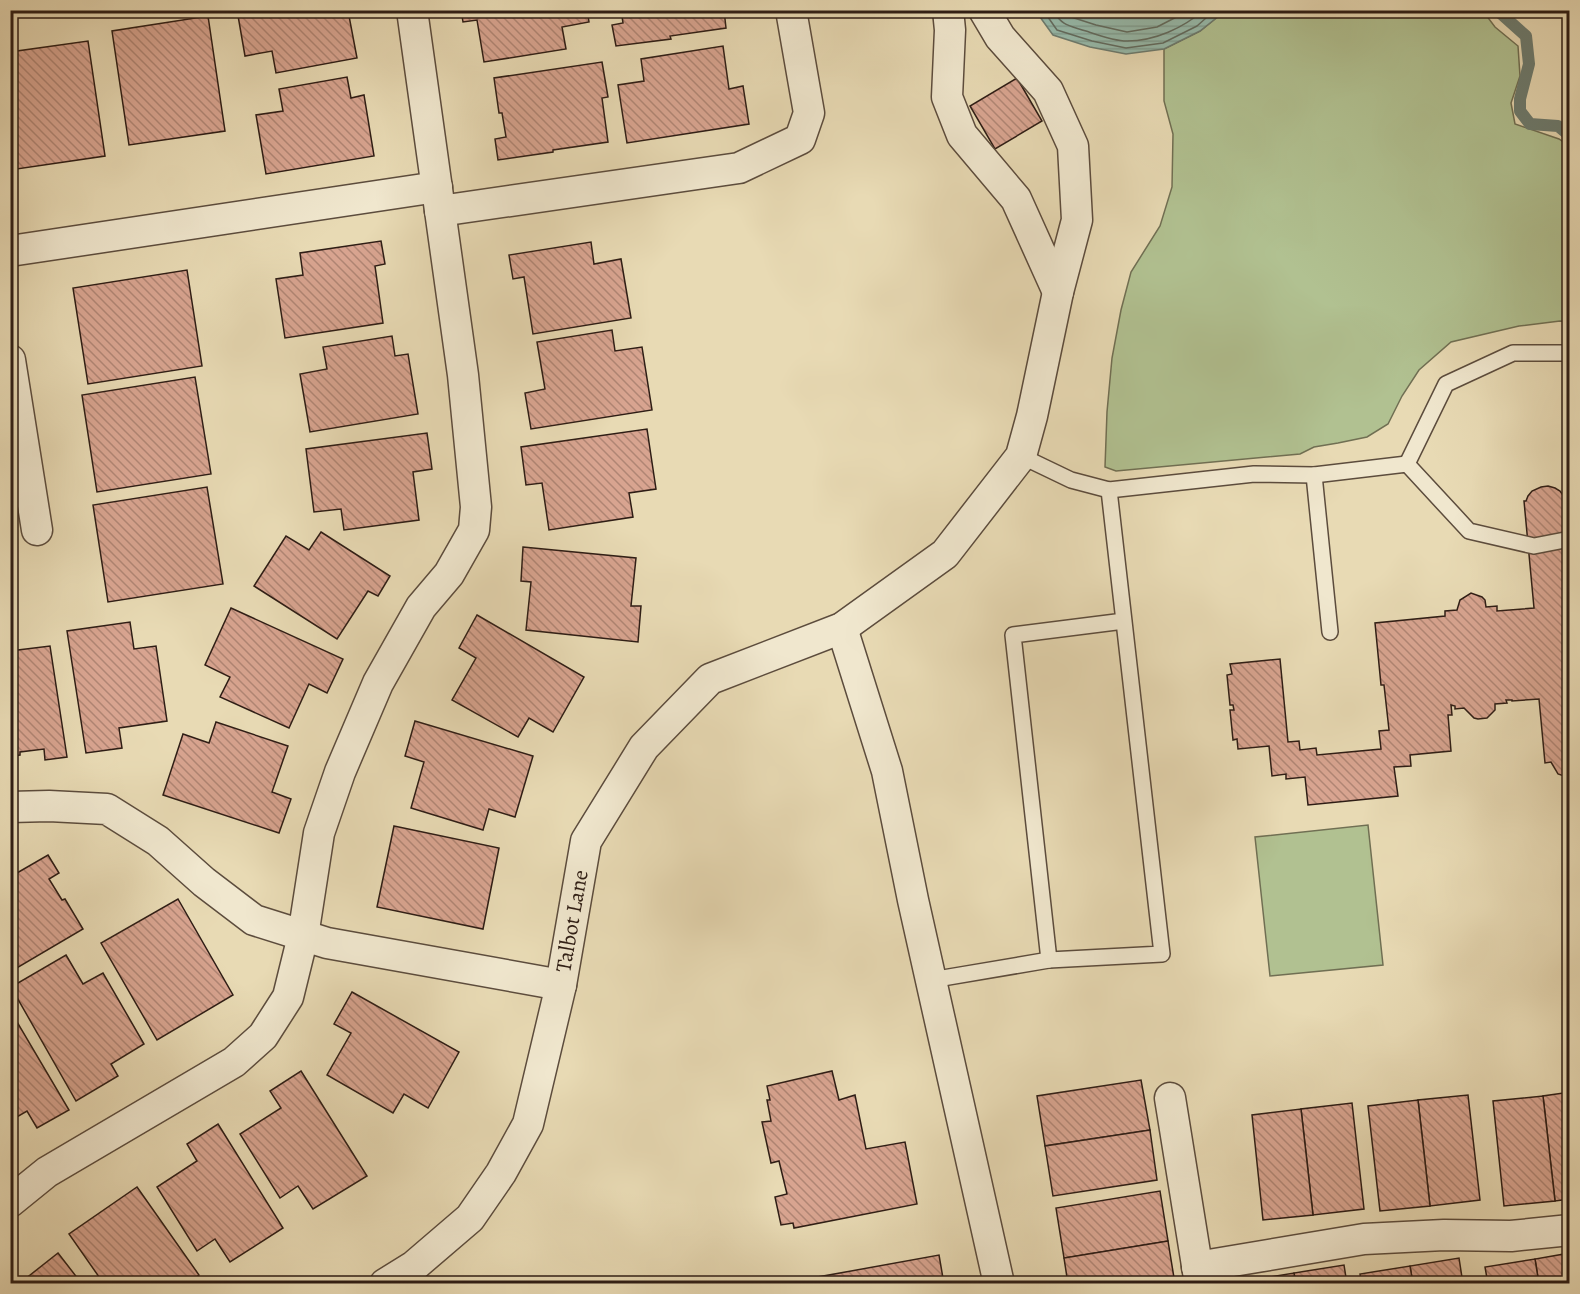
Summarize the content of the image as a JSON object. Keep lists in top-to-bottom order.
{
  "streets": {
    "street": ["Talbot Lane"]
  }
}
